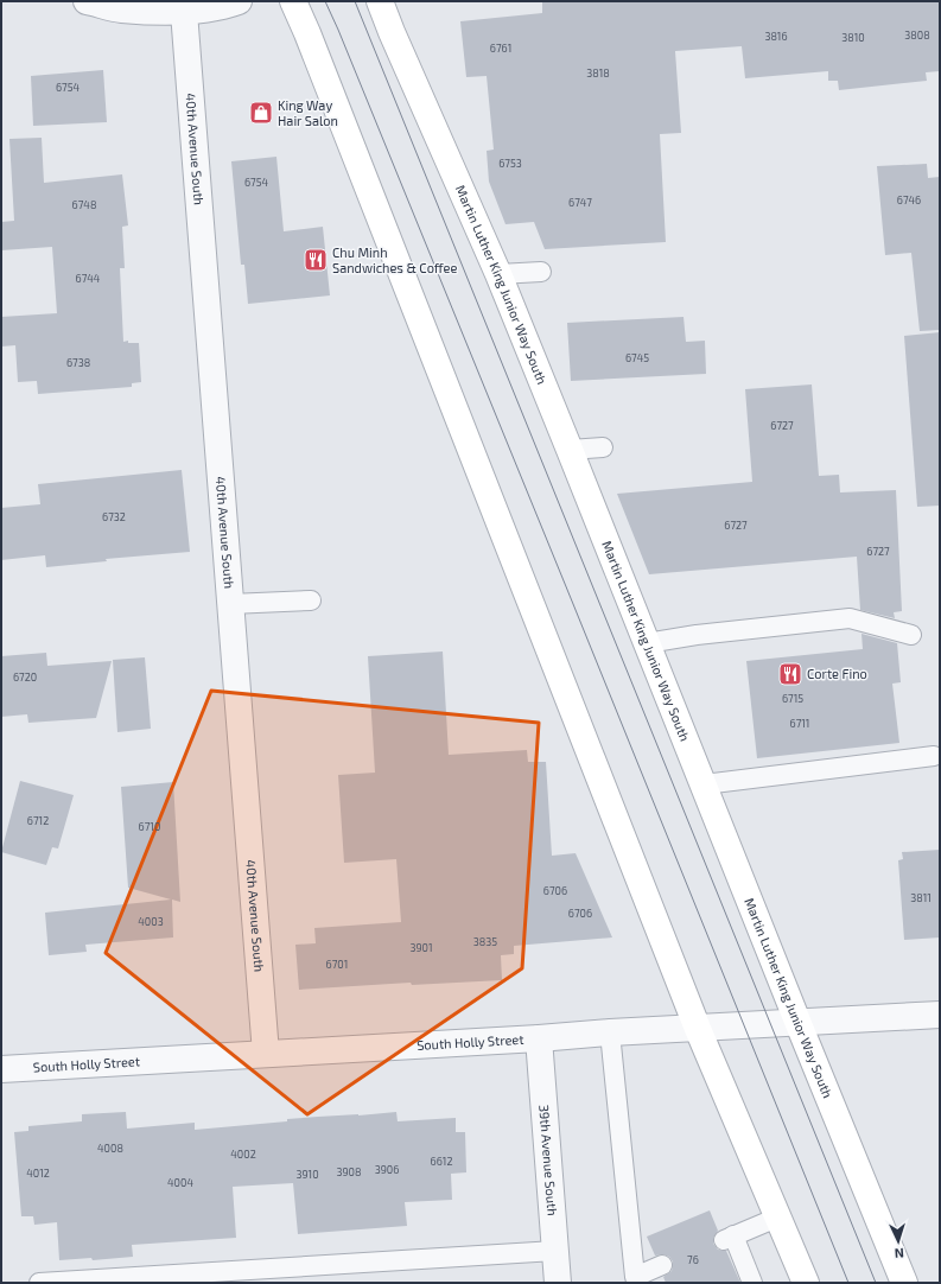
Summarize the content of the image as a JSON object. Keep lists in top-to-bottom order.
{
  "streets": {
    "main road": ["Martin Luther King Junior Way South"],
    "street": ["40th Avenue South", "South Holly Street", "39th Avenue South"]
  },
  "crossings": [
    ["40th Avenue South", "South Holly Street"],
    ["Martin Luther King Junior Way South", "South Holly Street"],
    ["South Holly Street", "39th Avenue South"]
  ],
  "places": {
    "shop": ["King Way Hair Salon"],
    "restaurant": ["Chu Minh Sandwiches & Coffee", "Corte Fino"]
  },
  "house_numbers": [
    "3808",
    "3816",
    "3810",
    "6761",
    "3818",
    "6754",
    "6753",
    "6754",
    "6746",
    "6747",
    "6748",
    "6744",
    "6745",
    "6738",
    "6727",
    "6732",
    "6727",
    "6727",
    "6720",
    "6715",
    "6711",
    "6712",
    "6710",
    "6706",
    "3811",
    "6706",
    "4003",
    "3835",
    "3901",
    "6701",
    "4008",
    "4002",
    "6612",
    "3906",
    "3908",
    "4012",
    "3910",
    "4004",
    "76"
  ],
  "north": "bottom"
}
